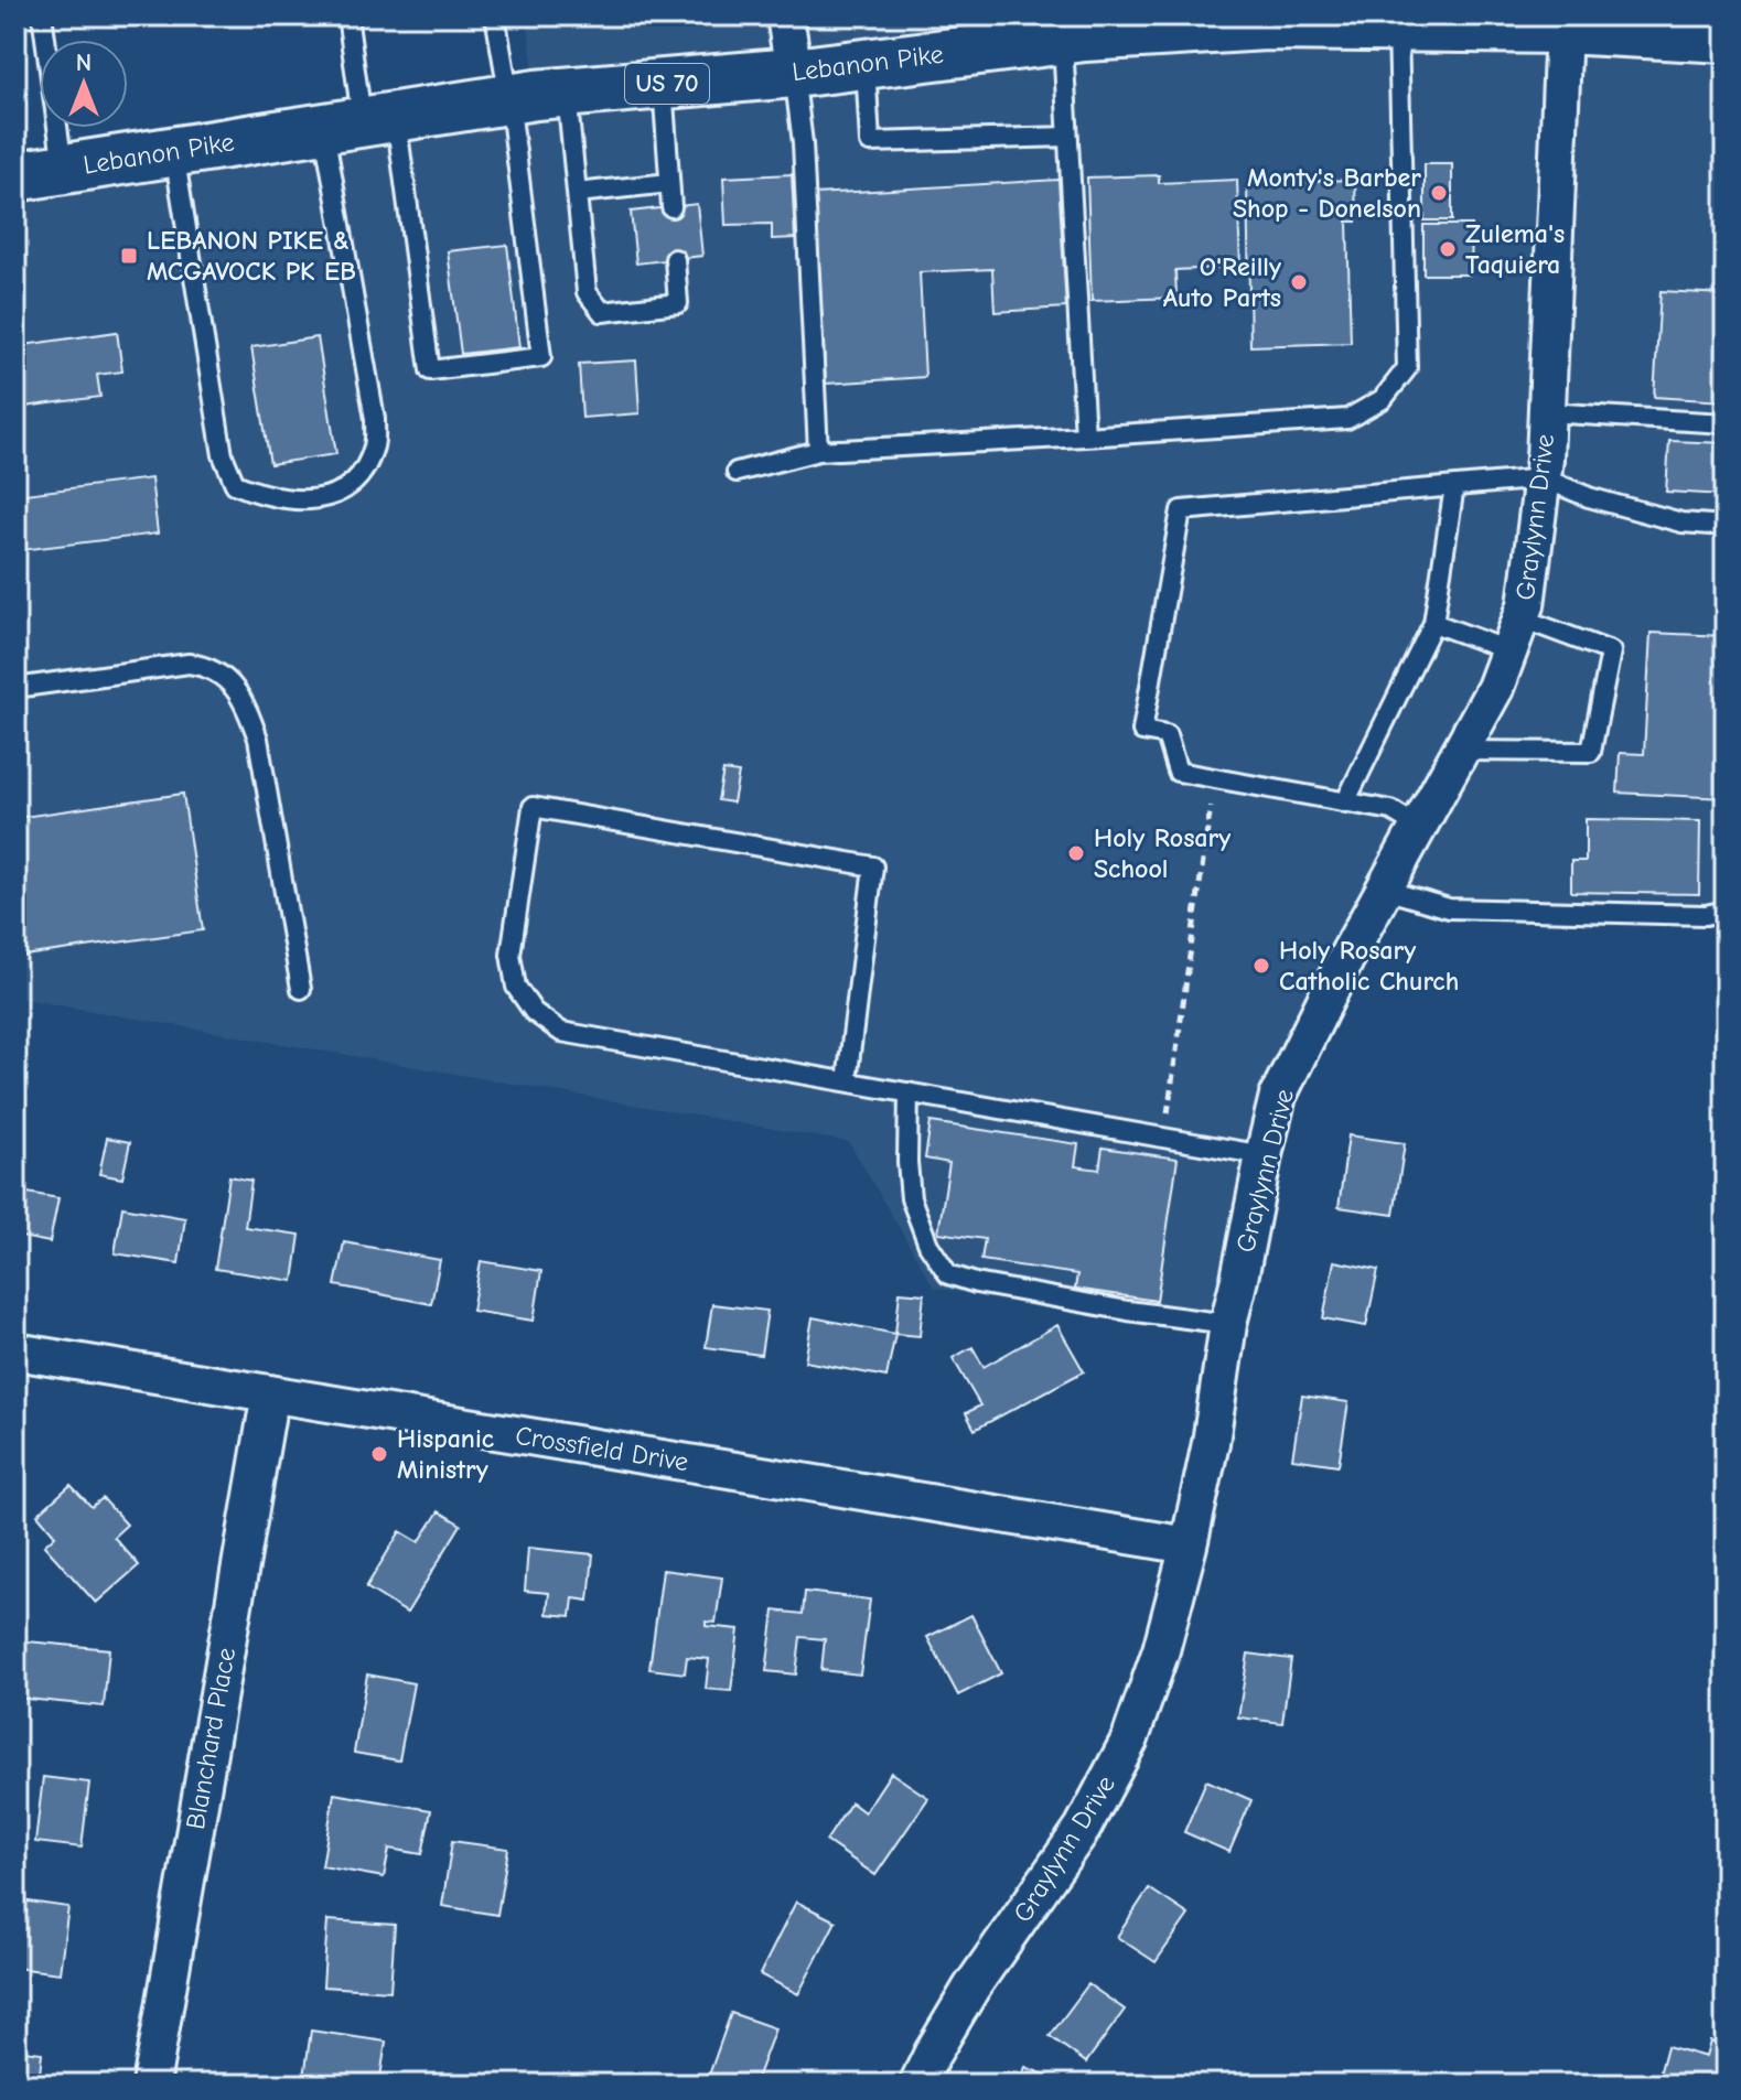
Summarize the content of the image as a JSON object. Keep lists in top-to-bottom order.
{
  "streets": {
    "main road": ["Lebanon Pike", "US 70"],
    "street": ["Graylynn Drive", "Crossfield Drive", "Blanchard Place"]
  },
  "crossings": [
    ["Lebanon Pike", "Graylynn Drive"],
    ["Graylynn Drive", "Crossfield Drive"],
    ["Crossfield Drive", "Blanchard Place"]
  ],
  "places": {
    "other": [
      "Monty's Barber Shop - Donelson",
      "Zulema's Taquiera",
      "O'Reilly Auto Parts",
      "Holy Rosary School",
      "Holy Rosary Catholic Church",
      "Hispanic Ministry"
    ],
    "transit": ["LEBANON PIKE & MCGAVOCK PK EB"]
  },
  "north": "top"
}
